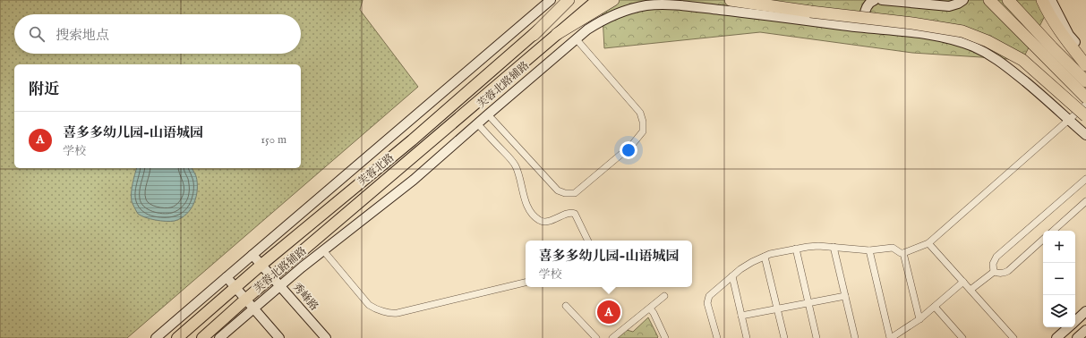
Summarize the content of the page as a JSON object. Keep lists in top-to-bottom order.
{
  "streets": {
    "main road": ["芙蓉北路辅路", "芙蓉北路", "秀峰路"]
  },
  "crossings": [
    ["芙蓉北路辅路", "秀峰路"],
    ["芙蓉北路", "秀峰路"]
  ],
  "page": {
    "search": "搜索地点",
    "heading": "附近",
    "list": [
      {
        "mark": "A",
        "name": "喜多多幼儿园-山语城园",
        "note": "学校",
        "value": "150 m"
      }
    ],
    "map_buttons": ["+", "−"],
    "popup": ["喜多多幼儿园-山语城园", "学校"],
    "pins": "A"
  }
}
